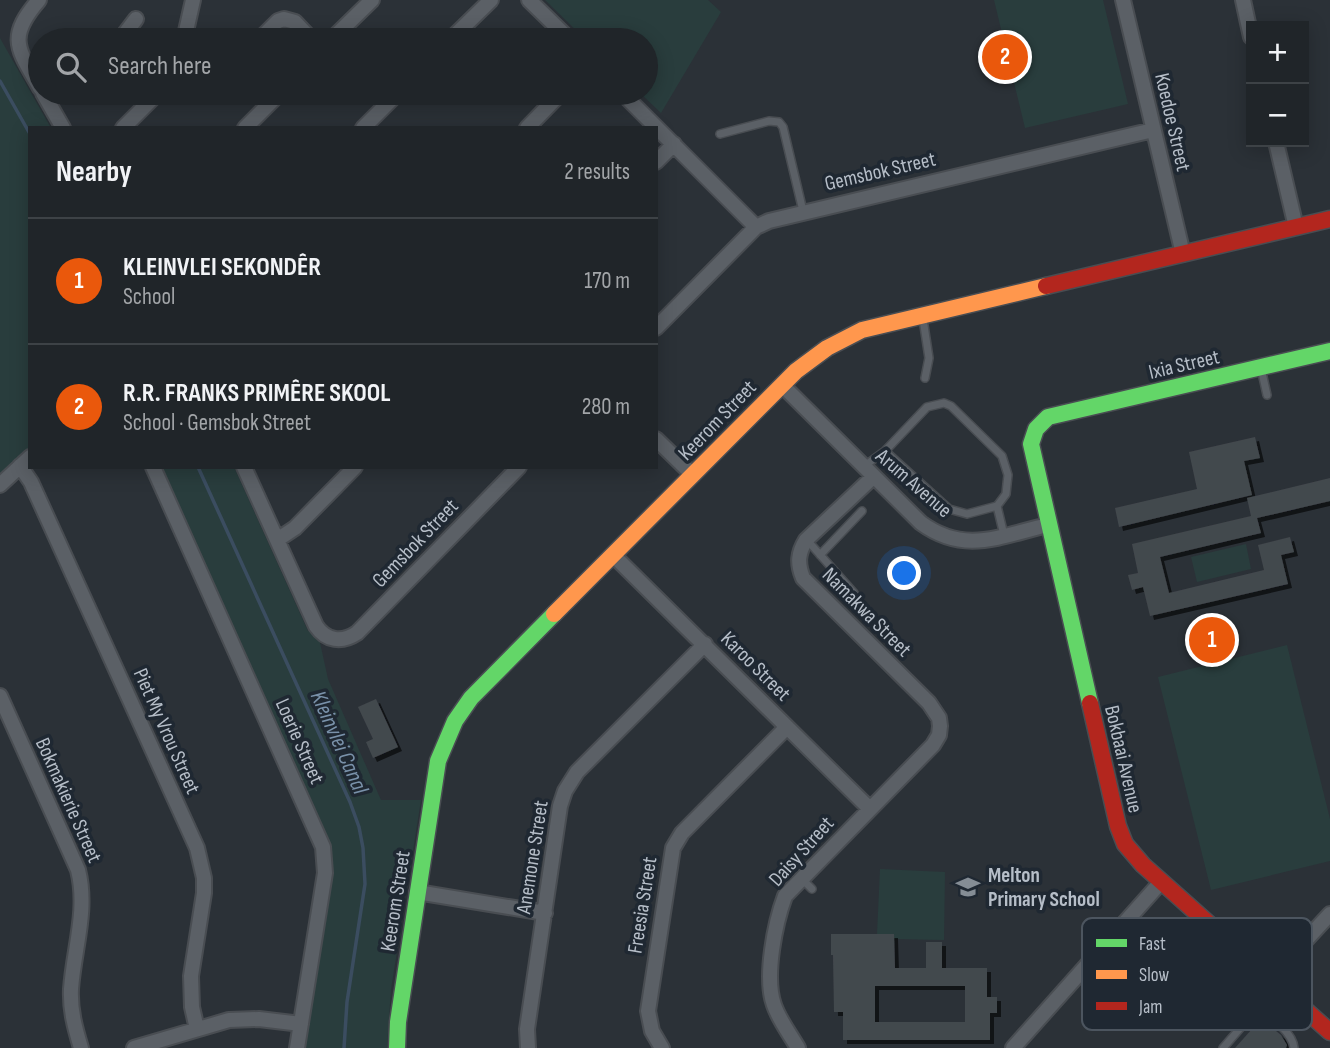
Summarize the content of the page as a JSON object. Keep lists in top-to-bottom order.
{
  "streets": {
    "street": [
      "Koedoe Street",
      "Gemsbok Street",
      "Ixia Street",
      "Keerom Street",
      "Arum Avenue",
      "Namakwa Street",
      "Karoo Street",
      "Piet My Vrou Street",
      "Loerie Street",
      "Bokbaai Avenue",
      "Bokmakierie Street",
      "Daisy Street",
      "Anemone Street",
      "Freesia Street"
    ]
  },
  "crossings": [
    ["Koedoe Street", "Gemsbok Street"],
    ["Koedoe Street", "Keerom Street"],
    ["Ixia Street", "Bokbaai Avenue"],
    ["Keerom Street", "Arum Avenue"],
    ["Keerom Street", "Karoo Street"],
    ["Arum Avenue", "Bokbaai Avenue"],
    ["Namakwa Street", "Daisy Street"],
    ["Karoo Street", "Daisy Street"],
    ["Karoo Street", "Anemone Street"],
    ["Karoo Street", "Freesia Street"]
  ],
  "water": ["Kleinvlei Canal"],
  "places": {
    "school or university": ["Melton Primary School"]
  },
  "legend": ["Fast", "Slow", "Jam"],
  "page": {
    "map_buttons": ["+", "−"],
    "search": "Search here",
    "pins": ["2", "1"],
    "heading": ["Nearby", "2 results"],
    "list": [
      {
        "mark": "1",
        "name": "KLEINVLEI SEKONDÊR",
        "note": "School",
        "value": "170 m"
      },
      {
        "mark": "2",
        "name": "R.R. FRANKS PRIMÊRE SKOOL",
        "note": "School · Gemsbok Street",
        "value": "280 m"
      }
    ]
  }
}
